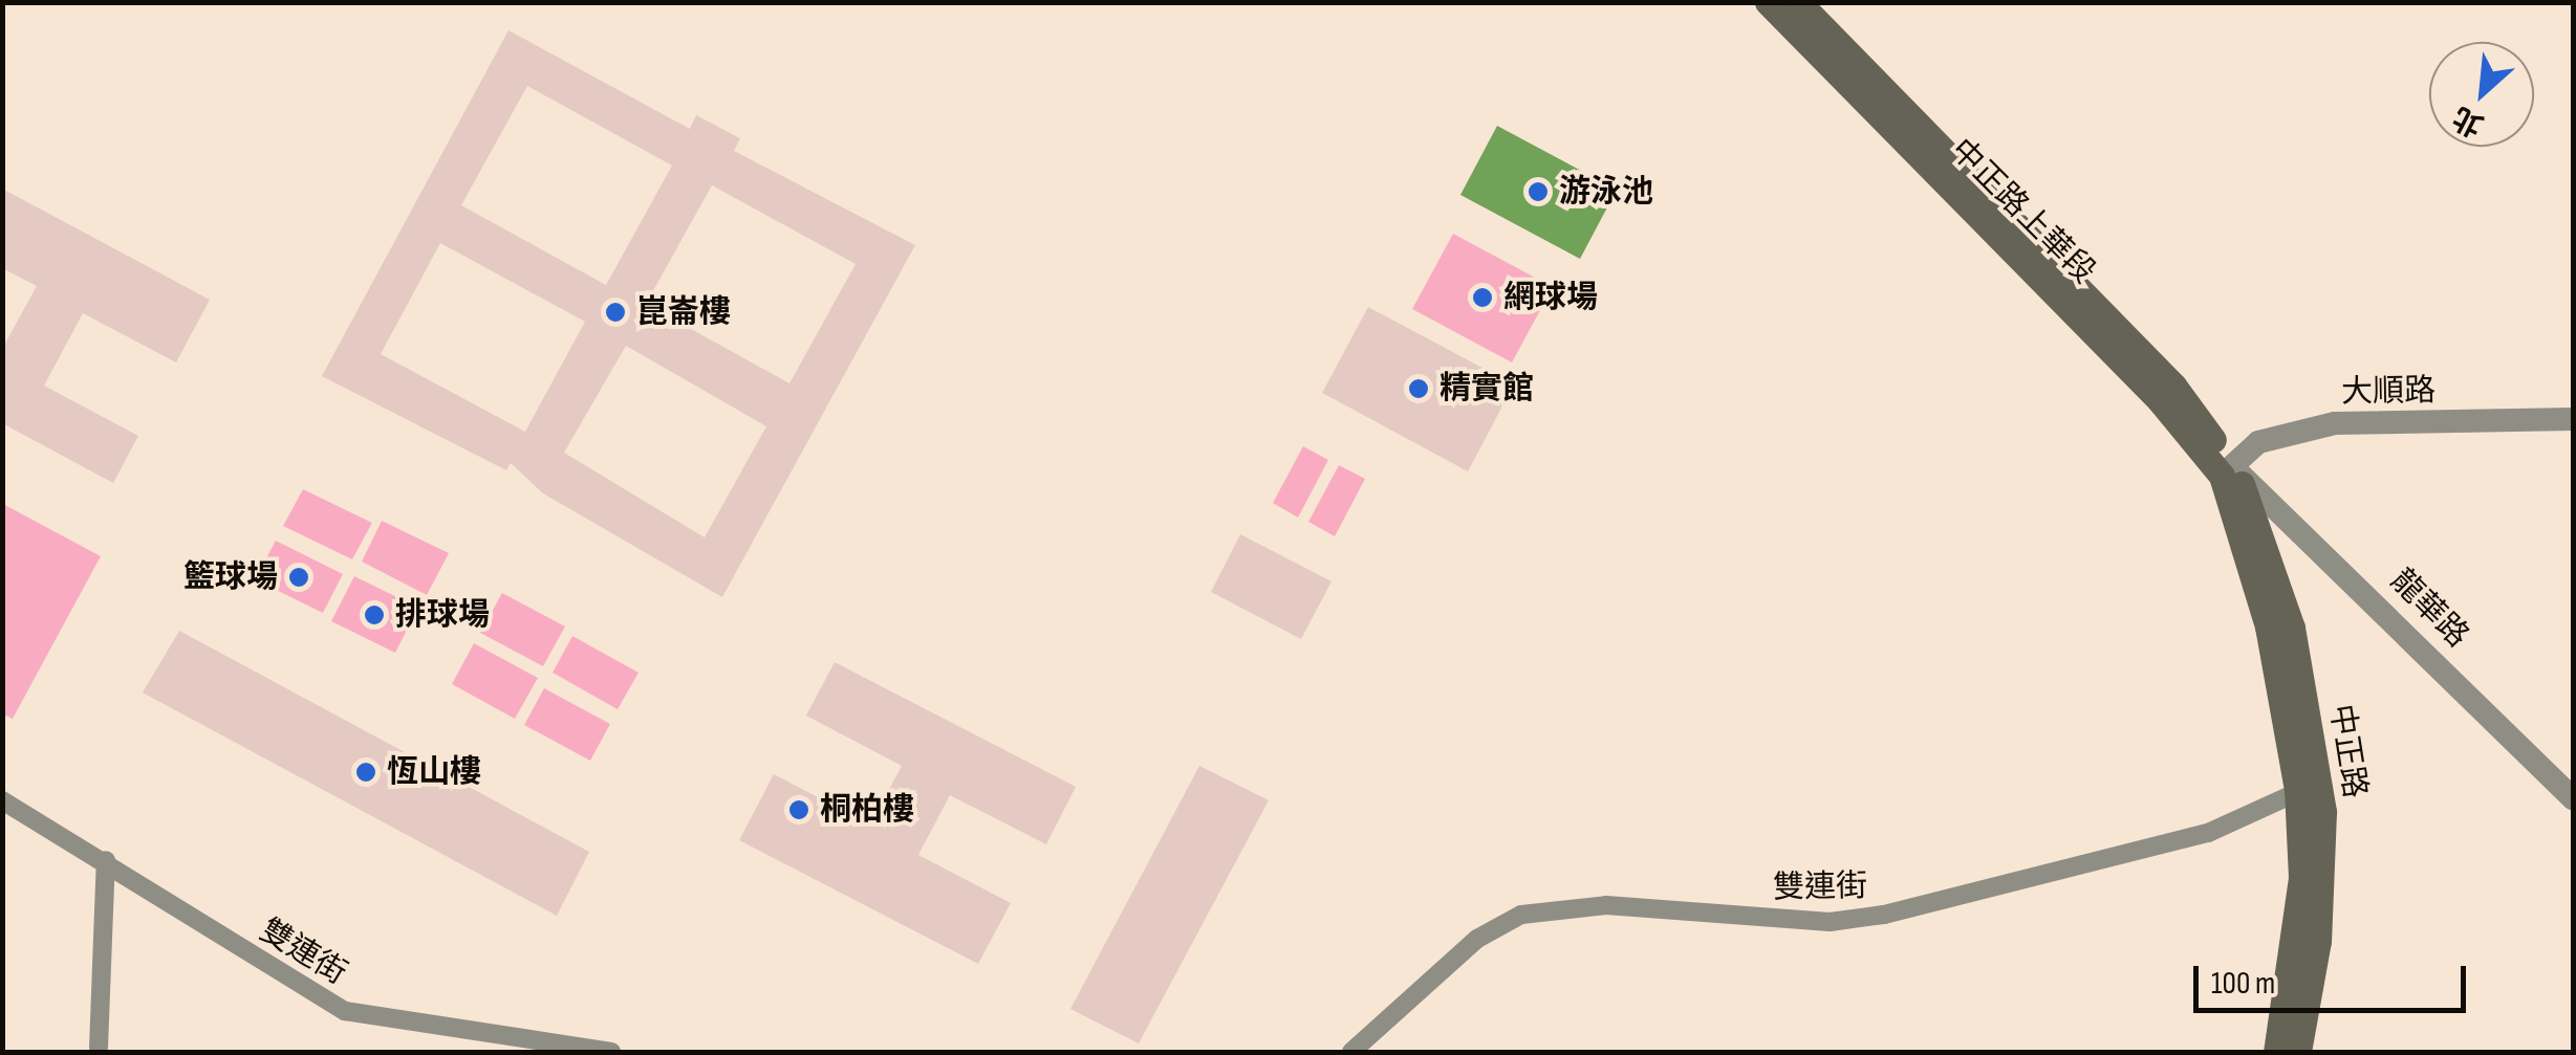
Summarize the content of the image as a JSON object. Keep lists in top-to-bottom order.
{
  "streets": {
    "main road": ["中正路上華段", "中正路"],
    "street": ["大順路", "龍華路", "雙連街"]
  },
  "crossings": [
    ["中正路上華段", "大順路"],
    ["中正路上華段", "龍華路"],
    ["中正路上華段", "中正路"],
    ["大順路", "龍華路"],
    ["大順路", "中正路"],
    ["龍華路", "中正路"],
    ["中正路", "雙連街"]
  ],
  "places": [
    "游泳池",
    "網球場",
    "崑崙樓",
    "精實館",
    "籃球場",
    "排球場",
    "恆山樓",
    "桐柏樓"
  ],
  "scale_bar": "100 m",
  "north": "bottom left"
}
